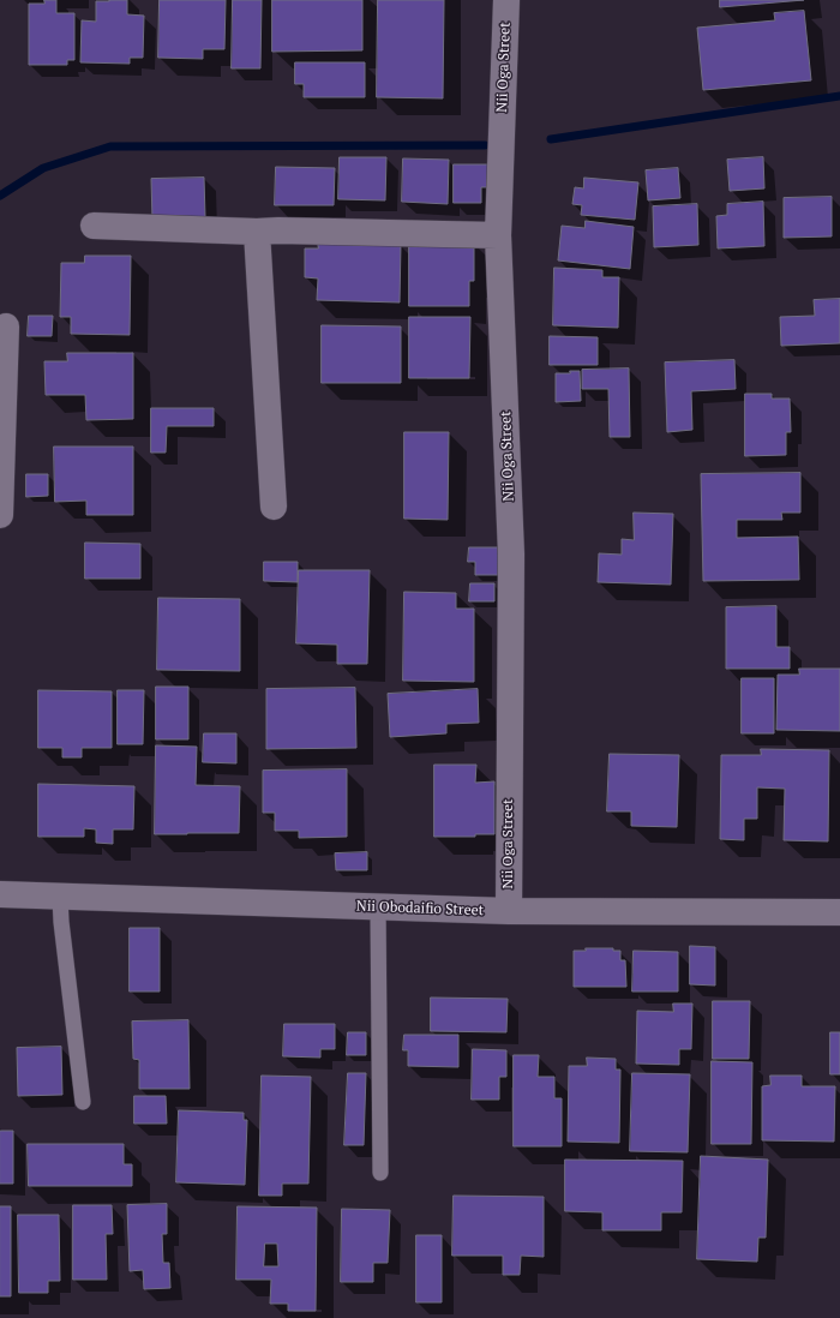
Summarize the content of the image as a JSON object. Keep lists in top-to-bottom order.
{
  "streets": {
    "street": ["Nii Oga Street", "Nii Obodaifio Street"]
  },
  "crossings": [
    ["Nii Oga Street", "Nii Obodaifio Street"]
  ]
}
